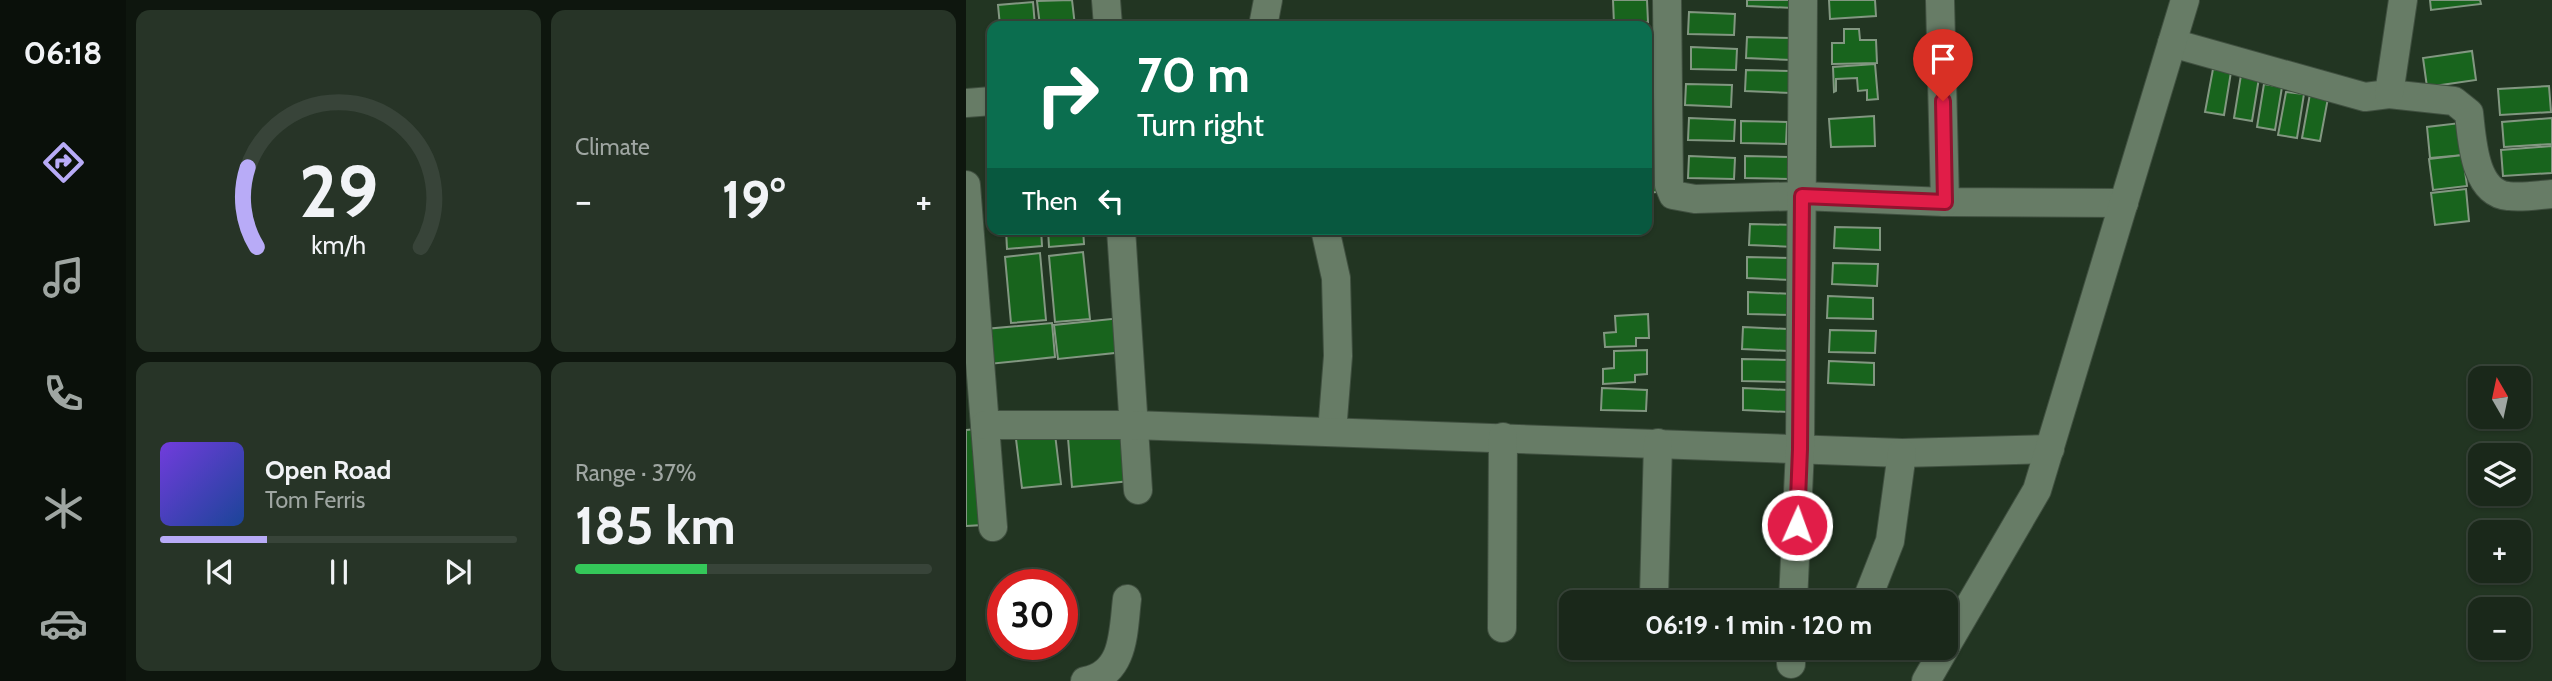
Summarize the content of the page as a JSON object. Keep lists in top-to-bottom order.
{
  "north": "top",
  "page": {
    "tabs": "06:18",
    "tile": [
      "Climate",
      ["Range · 37%", "185 km"]
    ],
    "turn": ["70 m", "Turn right"],
    "then": "Then",
    "heat": ["−", "19°", "+"],
    "map_buttons": ["+", "−"],
    "song": ["Open Road", "Tom Ferris"],
    "limit": "30",
    "trip": "06:19 · 1 min · 120 m",
    "gauge": ["29", "km/h"]
  }
}
